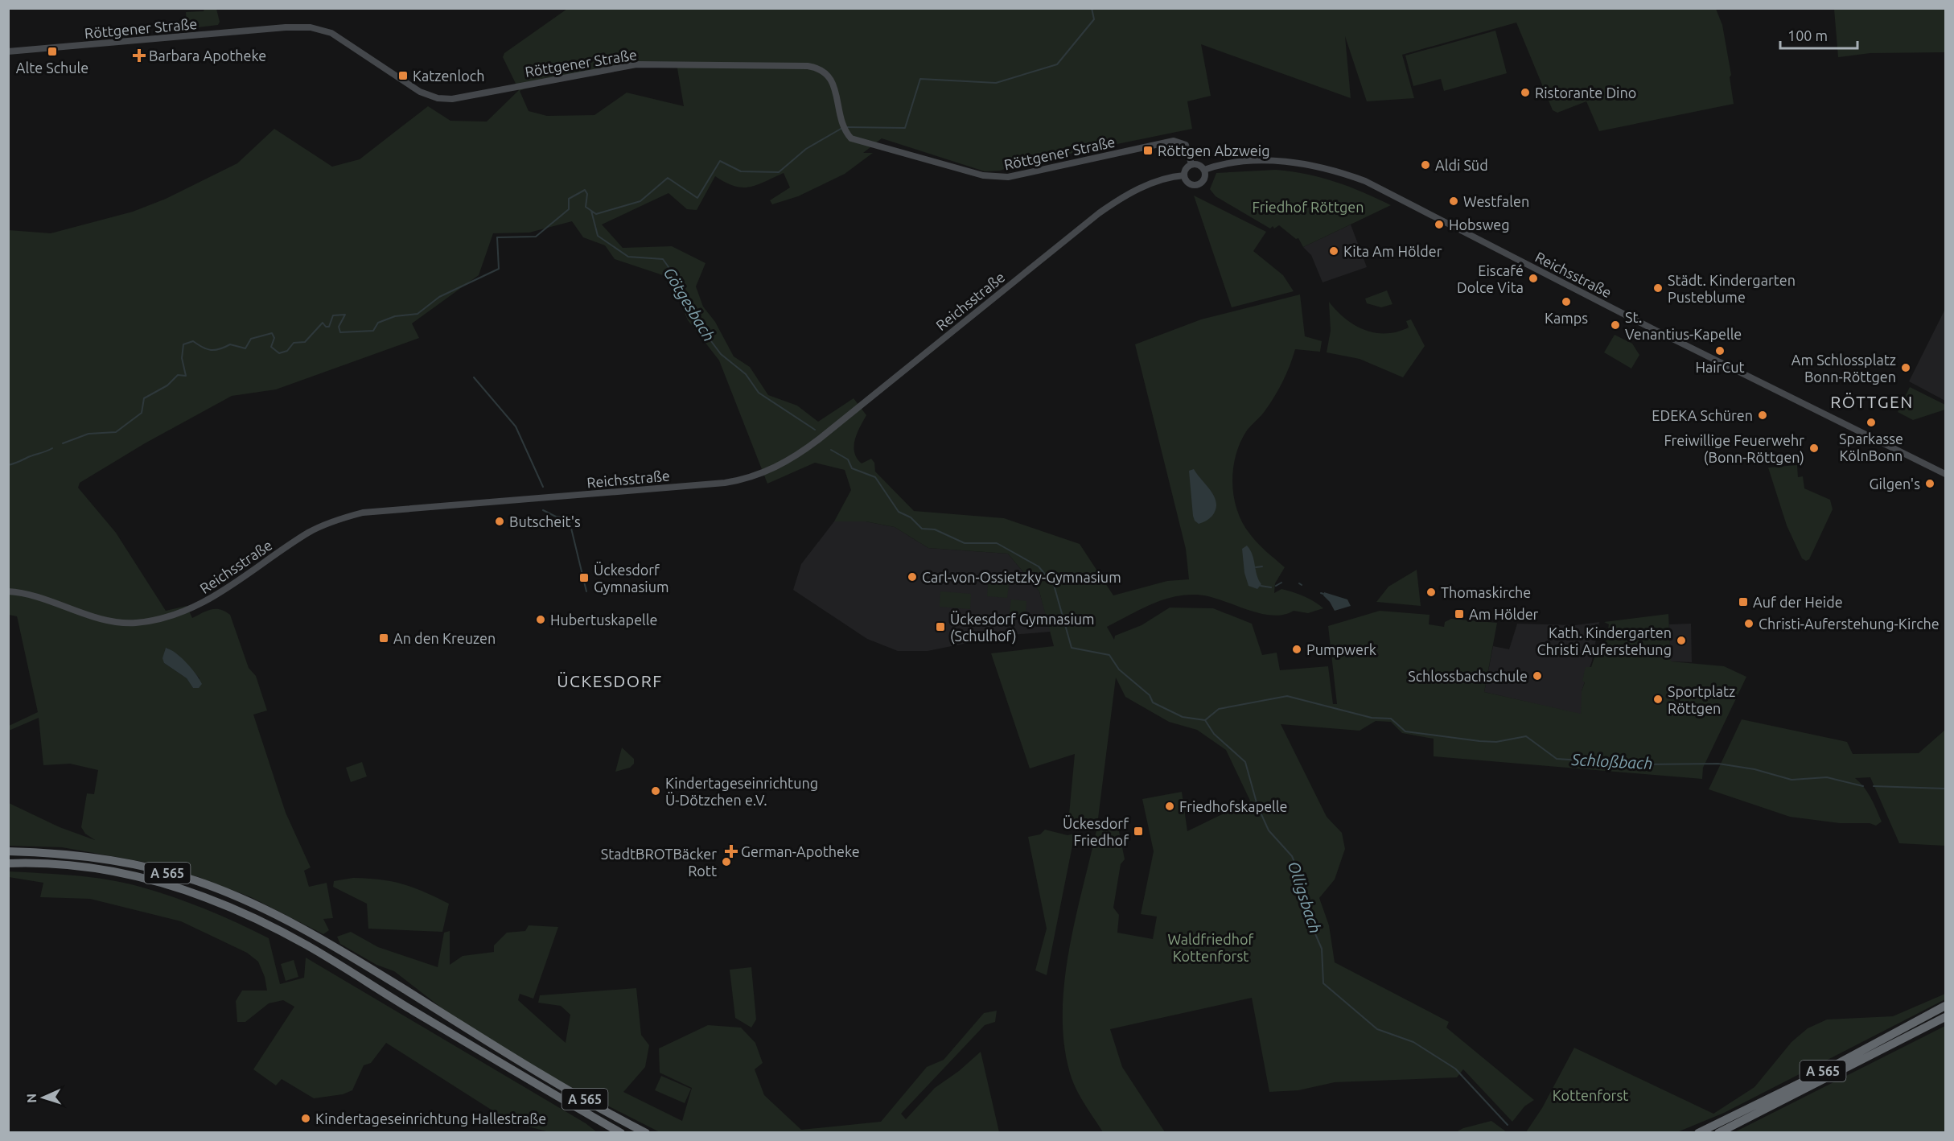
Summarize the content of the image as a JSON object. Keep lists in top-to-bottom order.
{
  "streets": {
    "highway": ["A 565"],
    "main road": ["Röttgener Straße", "Reichsstraße"]
  },
  "crossings": [
    ["Röttgener Straße", "Reichsstraße"]
  ],
  "districts": ["RÖTTGEN", "ÜCKESDORF"],
  "water": ["Götgesbach", "Schloßbach", "Olligsbach"],
  "parks": ["Friedhof Röttgen", "Waldfriedhof Kottenforst", "Kottenforst"],
  "places": {
    "transit": [
      "Alte Schule",
      "Katzenloch",
      "Röttgen Abzweig",
      "Ückesdorf Gymnasium",
      "Auf der Heide",
      "Am Hölder",
      "Ückesdorf Gymnasium (Schulhof)",
      "An den Kreuzen",
      "Ückesdorf Friedhof"
    ],
    "health": ["Barbara Apotheke", "German-Apotheke"],
    "other": [
      "Ristorante Dino",
      "Aldi Süd",
      "Westfalen",
      "Hobsweg",
      "Kita Am Hölder",
      "Eiscafé Dolce Vita",
      "Städt. Kindergarten Pusteblume",
      "Kamps",
      "St. Venantius-Kapelle",
      "HairCut",
      "Am Schlossplatz Bonn-Röttgen",
      "EDEKA Schüren",
      "Sparkasse KölnBonn",
      "Freiwillige Feuerwehr (Bonn-Röttgen)",
      "Gilgen's",
      "Butscheit's",
      "Carl-von-Ossietzky-Gymnasium",
      "Thomaskirche",
      "Hubertuskapelle",
      "Christi-Auferstehung-Kirche",
      "Kath. Kindergarten Christi Auferstehung",
      "Pumpwerk",
      "Schlossbachschule",
      "Sportplatz Röttgen",
      "Kindertageseinrichtung Ü-Dötzchen e.V.",
      "Friedhofskapelle",
      "StadtBROTBäcker Rott",
      "Kindertageseinrichtung Hallestraße"
    ]
  },
  "scale_bar": "100 m",
  "north": "left"
}
